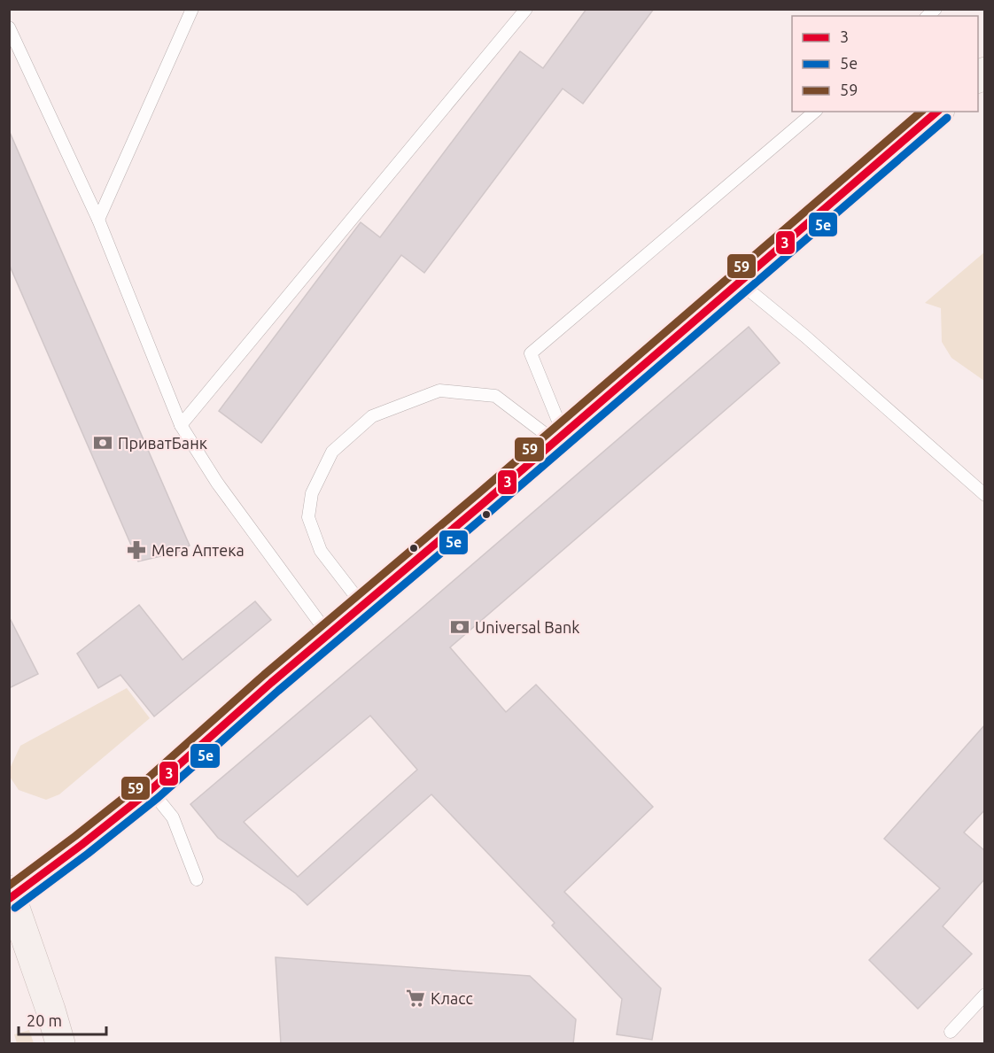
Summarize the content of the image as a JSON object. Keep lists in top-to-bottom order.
{
  "places": {
    "bank": ["ПриватБанк", "Universal Bank"],
    "pharmacy": ["Мега Аптека"],
    "supermarket": ["Класс"]
  },
  "lines": ["transit line 3", "transit line 59", "transit line 5е"],
  "legend": ["3", "5е", "59"],
  "scale_bar": "20 m"
}
